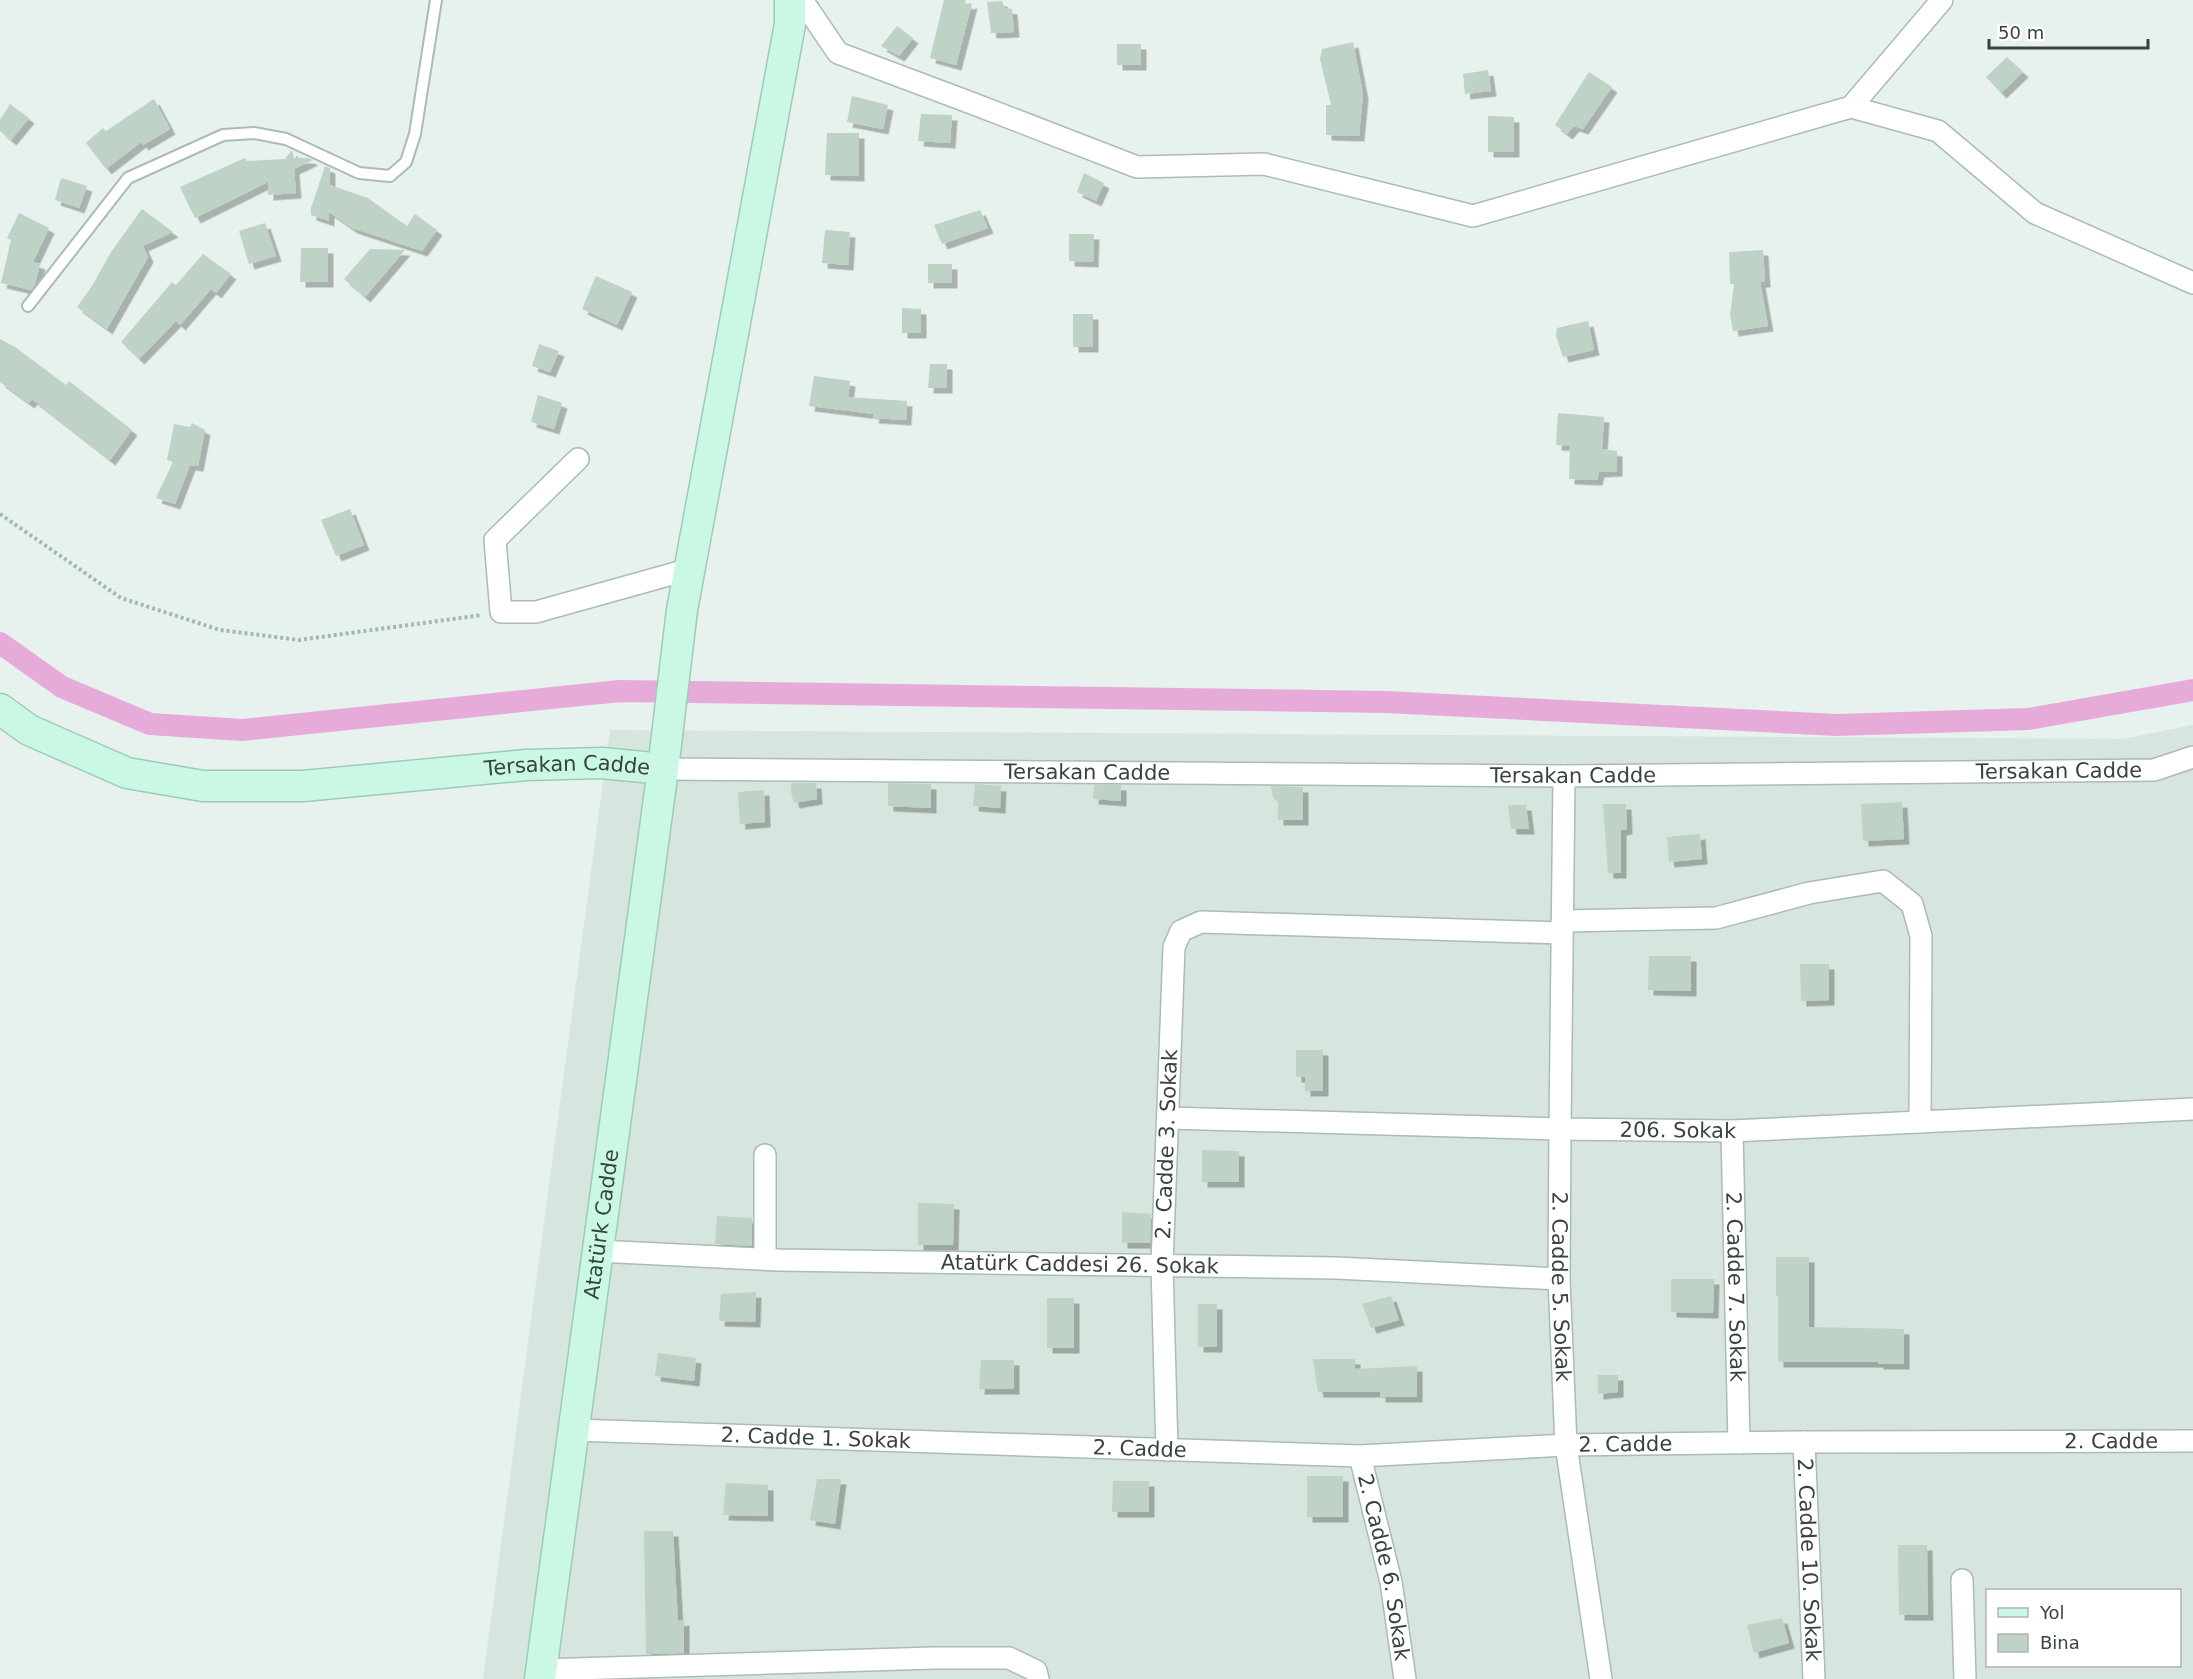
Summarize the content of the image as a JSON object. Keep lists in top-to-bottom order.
{
  "streets": {
    "main road": ["Tersakan Cadde", "Atatürk Cadde"],
    "street": [
      "206. Sokak",
      "2. Cadde 3. Sokak",
      "Atatürk Caddesi 26. Sokak",
      "2. Cadde 5. Sokak",
      "2. Cadde 7. Sokak",
      "2. Cadde 1. Sokak",
      "2. Cadde",
      "2. Cadde 10. Sokak",
      "2. Cadde 6. Sokak"
    ]
  },
  "crossings": [
    ["Tersakan Cadde", "Atatürk Cadde"],
    ["206. Sokak", "2. Cadde 3. Sokak"],
    ["206. Sokak", "2. Cadde 5. Sokak"],
    ["206. Sokak", "2. Cadde 7. Sokak"],
    ["2. Cadde 3. Sokak", "Atatürk Caddesi 26. Sokak"],
    ["2. Cadde 3. Sokak", "2. Cadde"],
    ["Atatürk Cadde", "Atatürk Caddesi 26. Sokak"],
    ["Atatürk Cadde", "2. Cadde 1. Sokak"],
    ["Atatürk Caddesi 26. Sokak", "2. Cadde 5. Sokak"],
    ["2. Cadde 5. Sokak", "2. Cadde"],
    ["2. Cadde 7. Sokak", "2. Cadde"],
    ["2. Cadde 1. Sokak", "2. Cadde"],
    ["2. Cadde", "2. Cadde 10. Sokak"],
    ["2. Cadde", "2. Cadde 6. Sokak"]
  ],
  "legend": ["Yol", "Bina"],
  "scale_bar": "50 m"
}
